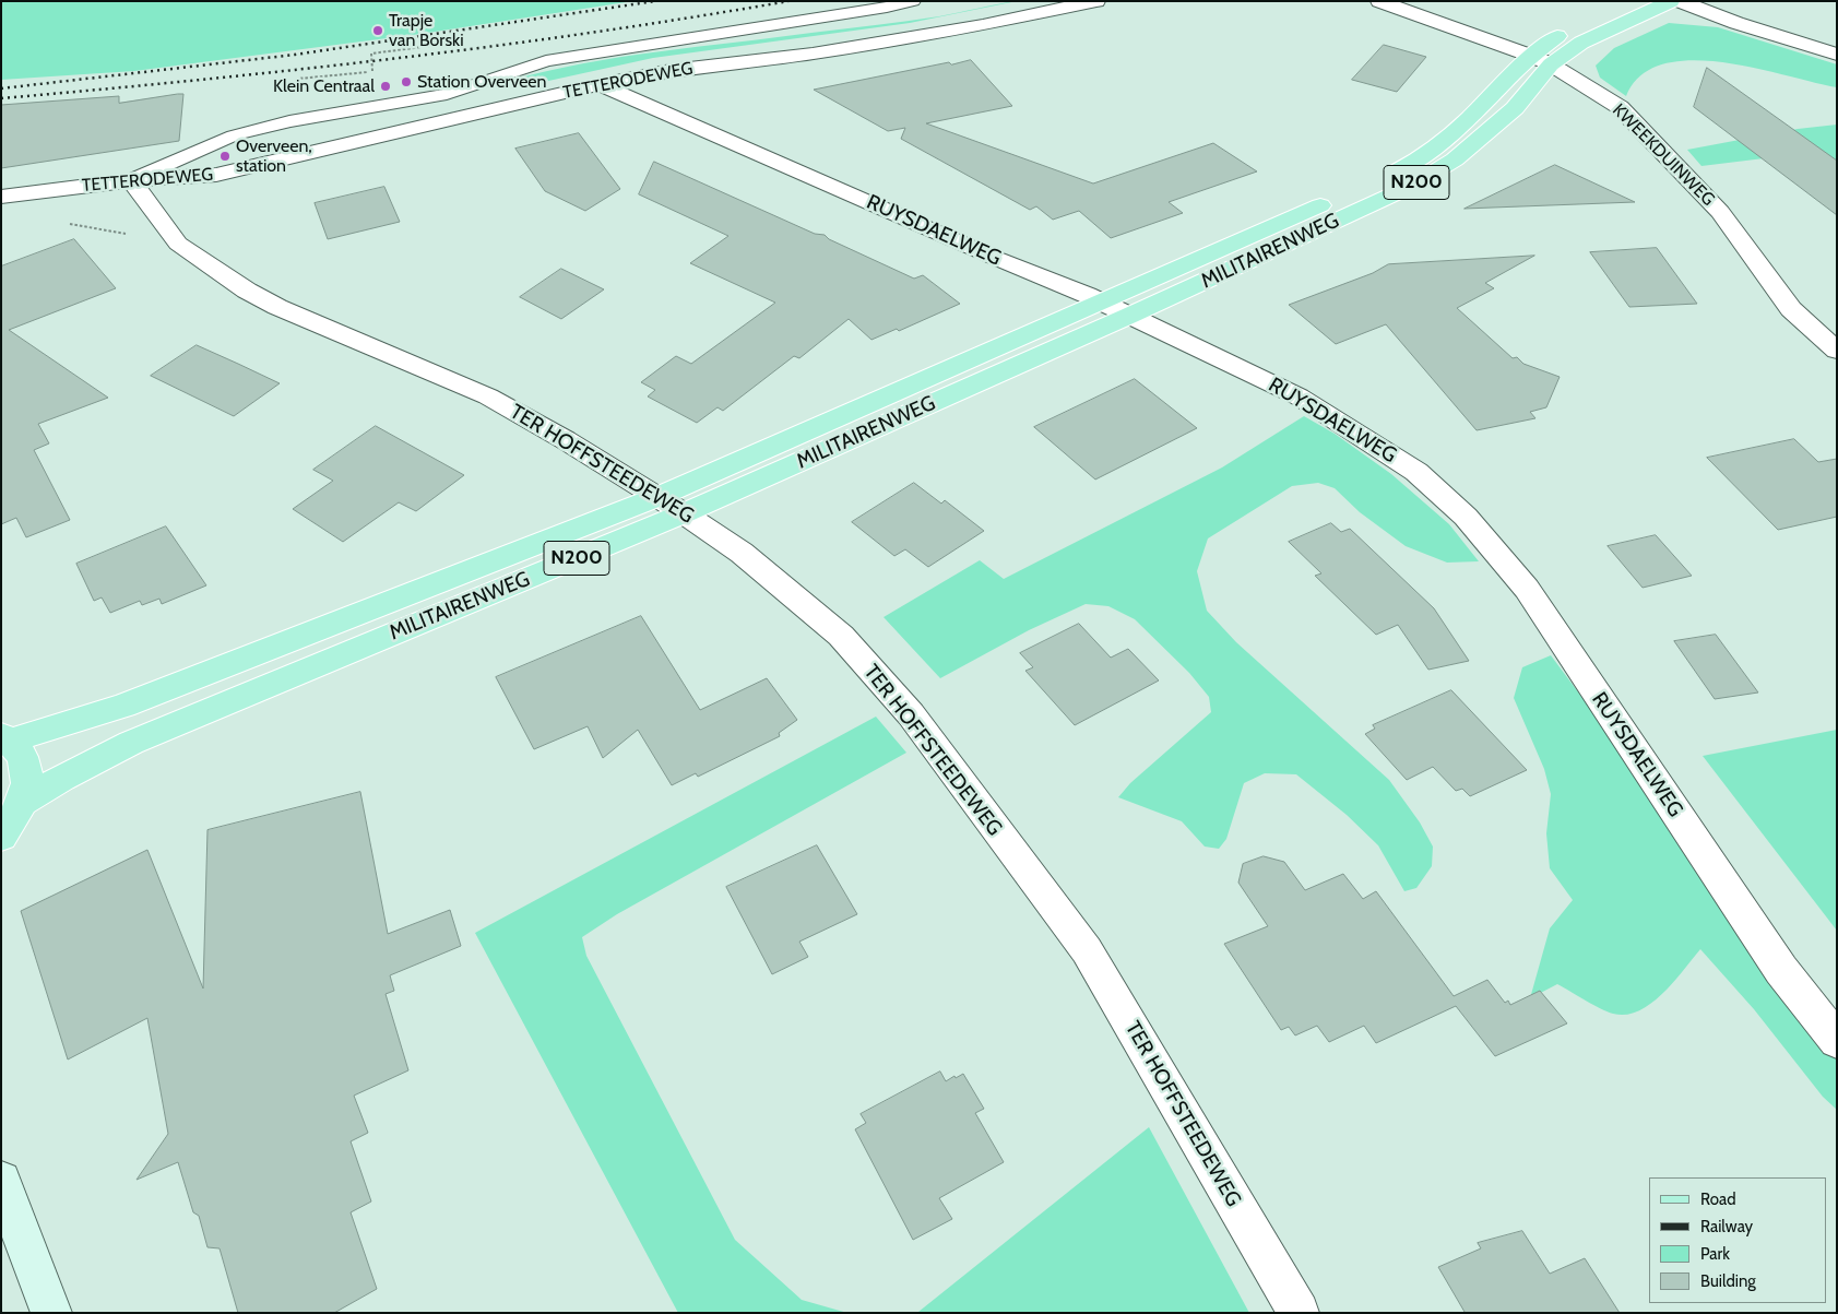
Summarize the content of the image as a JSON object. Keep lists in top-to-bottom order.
{
  "streets": {
    "main road": ["N200", "MILITAIRENWEG"],
    "street": [
      "TETTERODEWEG",
      "KWEEKDUINWEG",
      "RUYSDAELWEG",
      "TER HOFFSTEEDEWEG"
    ]
  },
  "crossings": [
    ["TETTERODEWEG", "RUYSDAELWEG"],
    ["TETTERODEWEG", "TER HOFFSTEEDEWEG"],
    ["KWEEKDUINWEG", "MILITAIRENWEG"],
    ["N200", "MILITAIRENWEG"],
    ["RUYSDAELWEG", "MILITAIRENWEG"],
    ["MILITAIRENWEG", "TER HOFFSTEEDEWEG"]
  ],
  "places": [
    "Trapje van Borski",
    "Station Overveen",
    "Klein Centraal",
    "Overveen, station"
  ],
  "legend": [
    "Road",
    "Railway",
    "Park",
    "Building"
  ]
}
